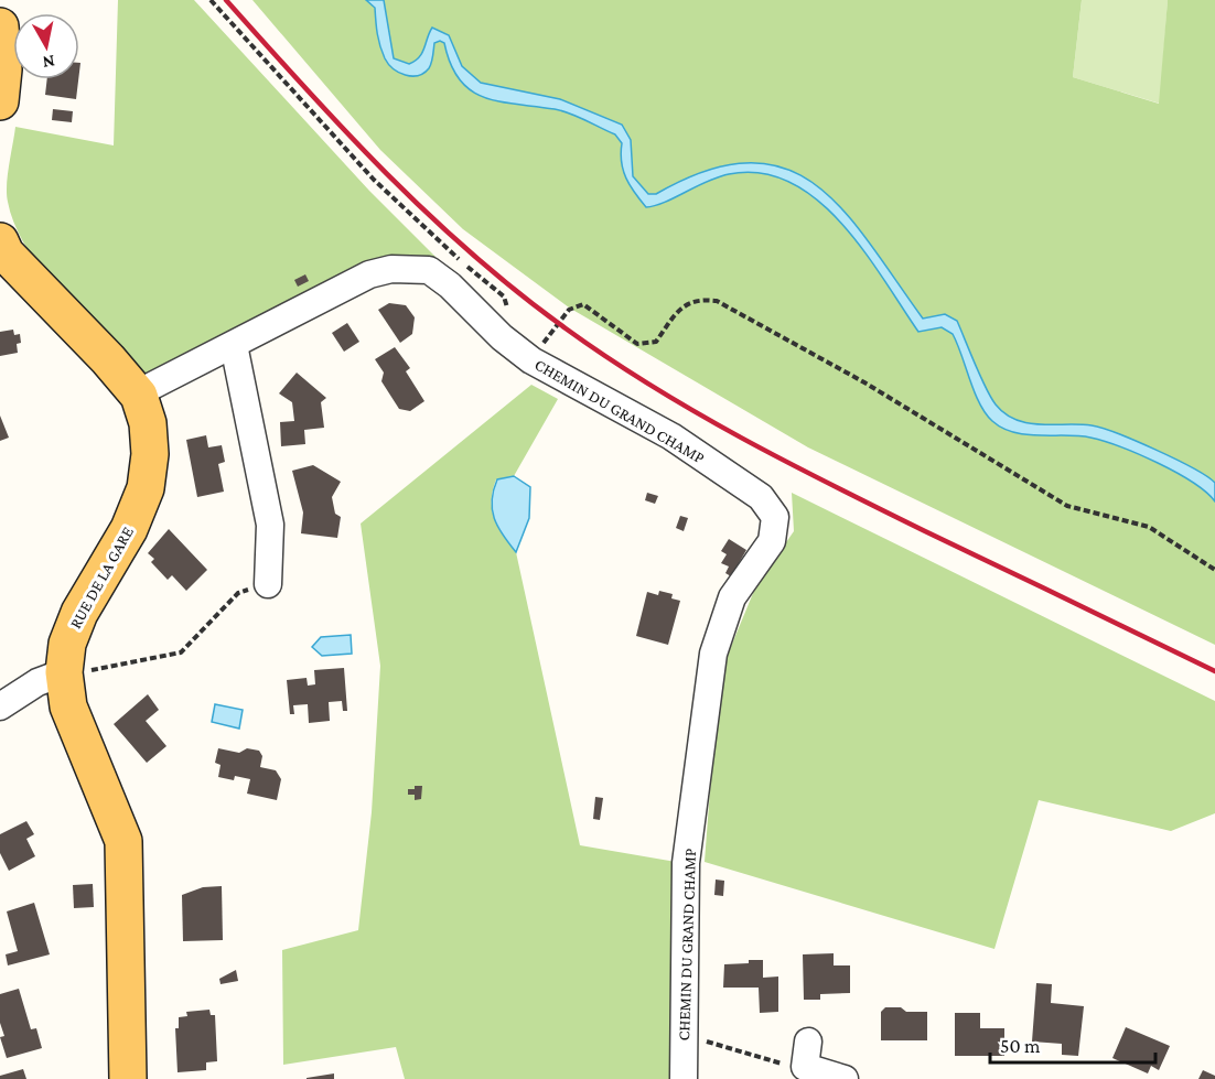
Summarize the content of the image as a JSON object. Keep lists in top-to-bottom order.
{
  "streets": {
    "main road": ["RUE DE LA GARE"],
    "street": ["CHEMIN DU GRAND CHAMP"]
  },
  "crossings": [
    ["CHEMIN DU GRAND CHAMP", "RUE DE LA GARE"]
  ],
  "scale_bar": "50 m",
  "north": "bottom"
}
